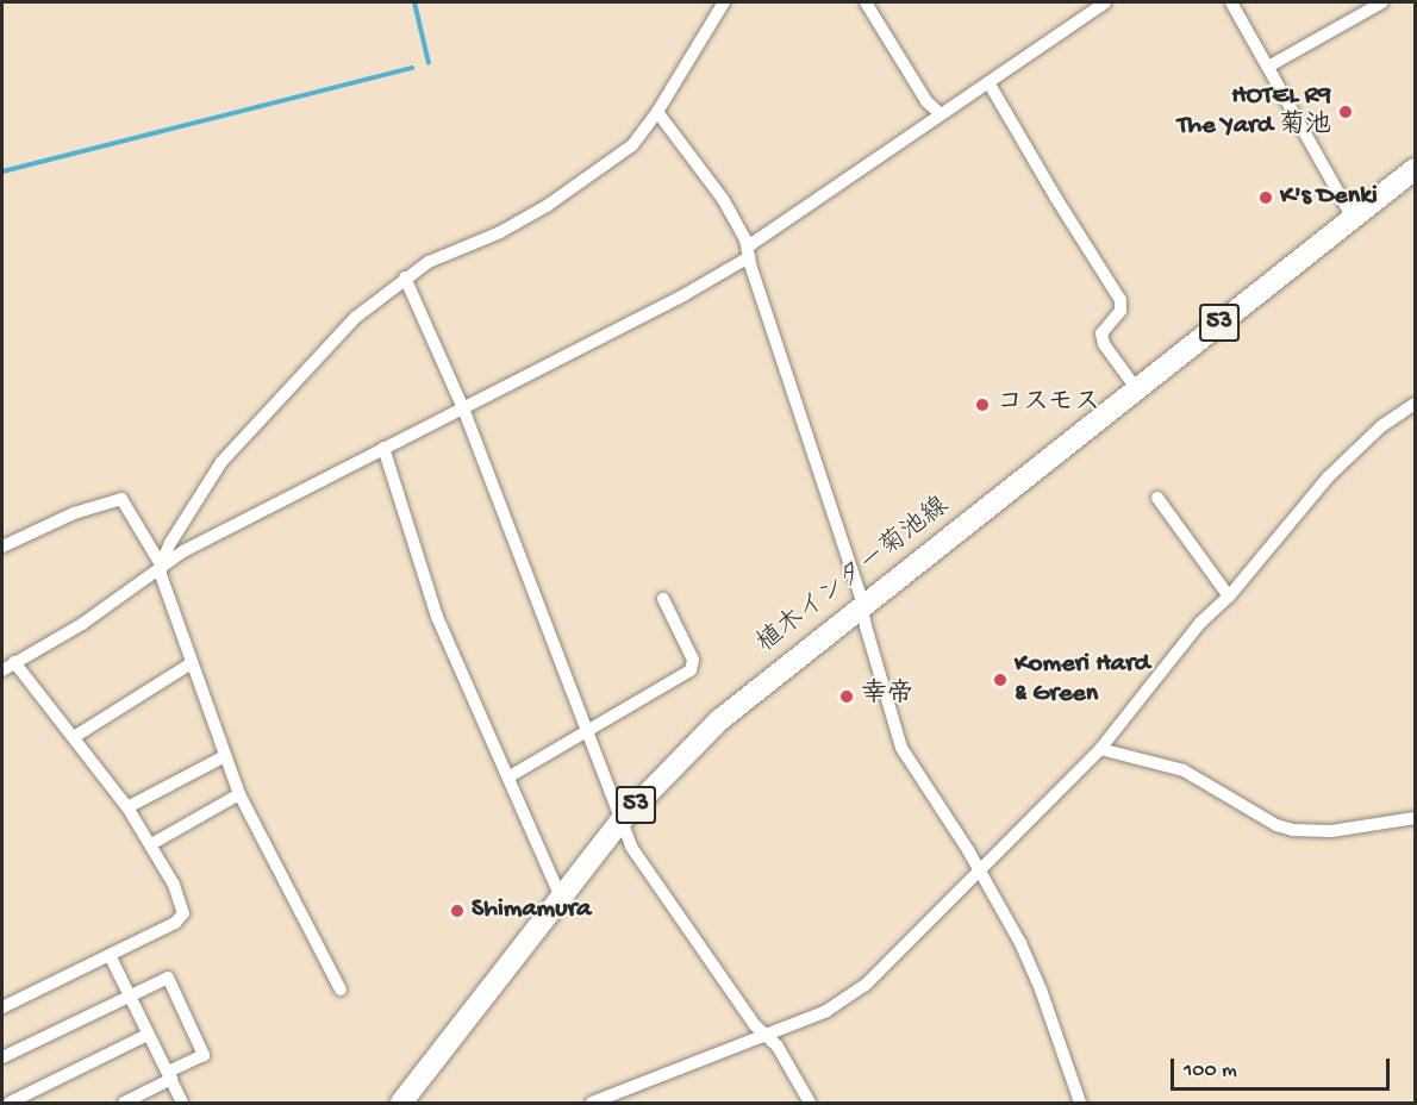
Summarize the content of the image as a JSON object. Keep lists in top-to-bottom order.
{
  "streets": {
    "main road": ["53", "植木インター菊池線"]
  },
  "places": [
    "HOTEL R9 The Yard 菊池",
    "K's Denki",
    "コスモス",
    "Komeri Hard & Green",
    "幸帝",
    "Shimamura"
  ],
  "scale_bar": "100 m"
}
